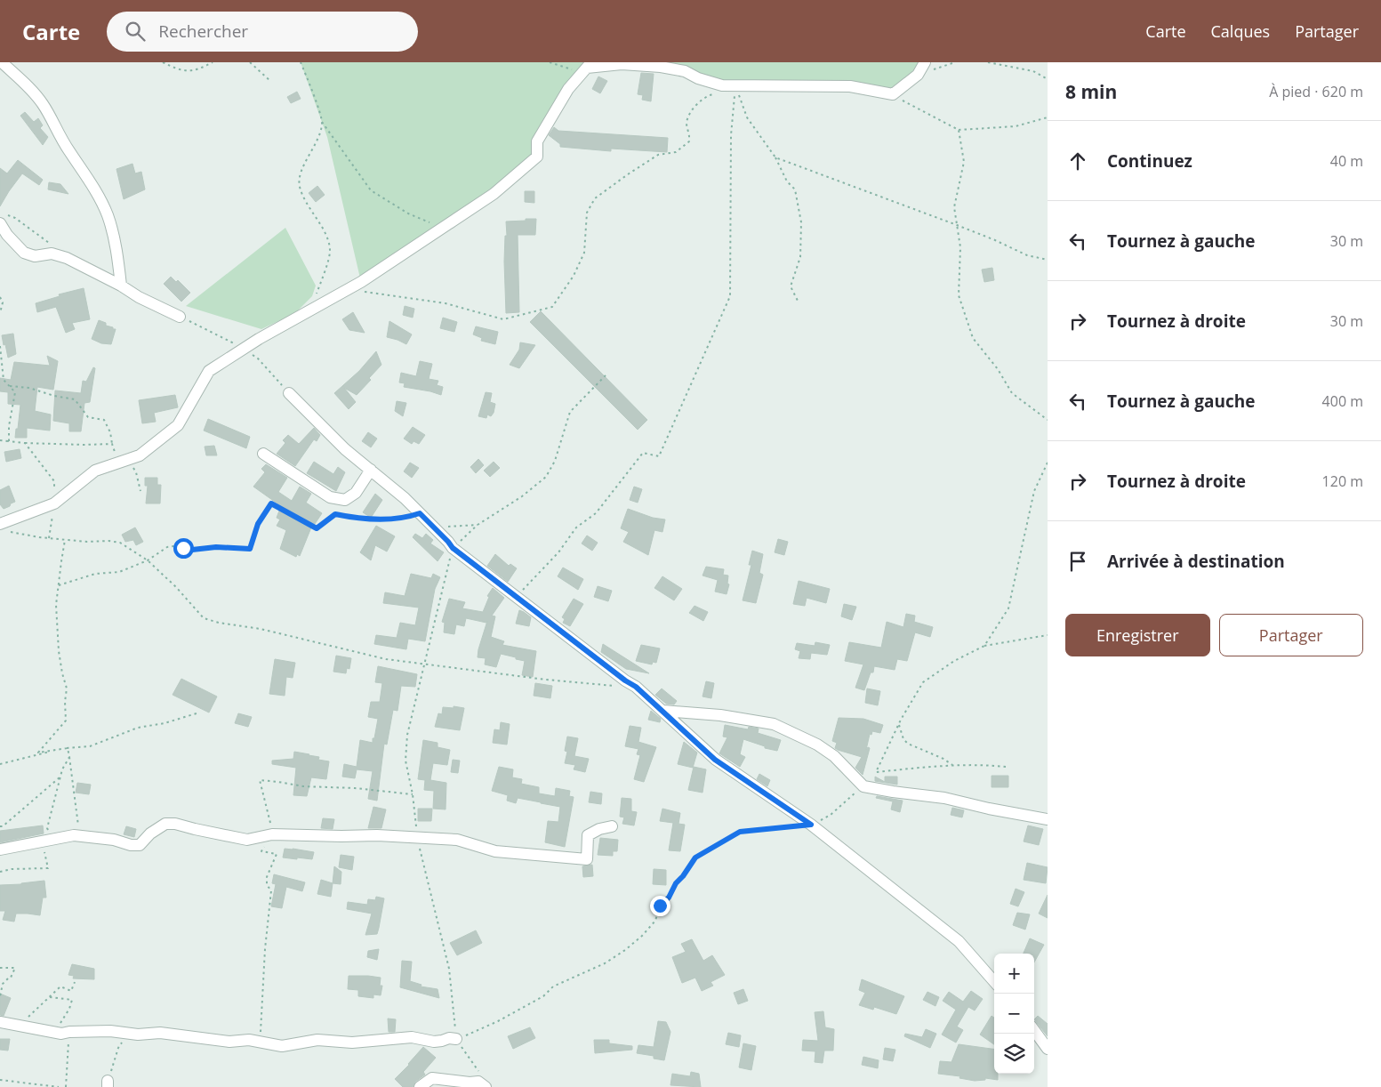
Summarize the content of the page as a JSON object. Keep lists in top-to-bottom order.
{
  "page": {
    "header": "Carte",
    "search": "Rechercher",
    "nav": ["Carte", "Calques", "Partager"],
    "heading": ["8 min", "À pied · 620 m"],
    "list": [
      ["Continuez", "40 m"],
      ["Tournez à gauche", "30 m"],
      ["Tournez à droite", "30 m"],
      ["Tournez à gauche", "400 m"],
      ["Tournez à droite", "120 m"],
      "Arrivée à destination"
    ],
    "buttons": ["Enregistrer", "Partager"],
    "map_buttons": ["+", "−"]
  }
}
